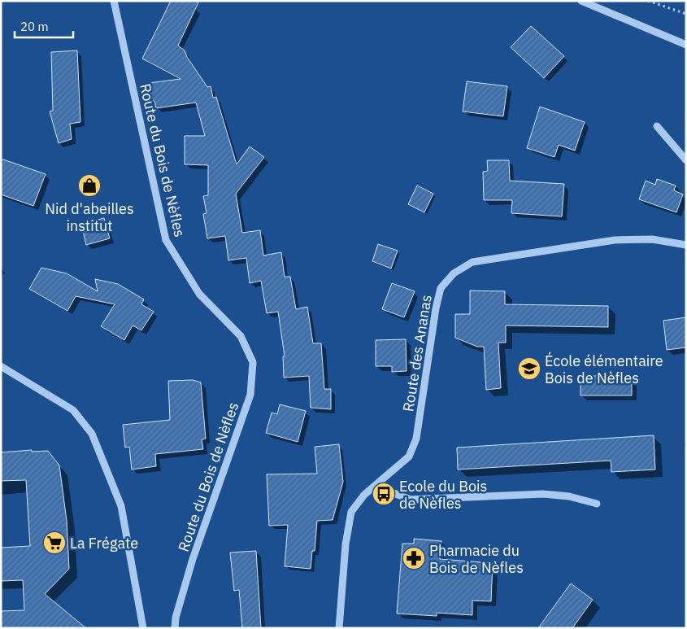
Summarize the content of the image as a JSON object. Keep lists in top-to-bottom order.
{
  "streets": {
    "street": ["Route du Bois de Nèfles", "Route des Ananas"]
  },
  "places": {
    "shop": ["Nid d'abeilles institut"],
    "school or university": ["École élémentaire Bois de Nèfles"],
    "bus stop": ["Ecole du Bois de Nèfles"],
    "supermarket": ["La Frégate"],
    "pharmacy": ["Pharmacie du Bois de Nèfles"]
  },
  "scale_bar": "20 m"
}
